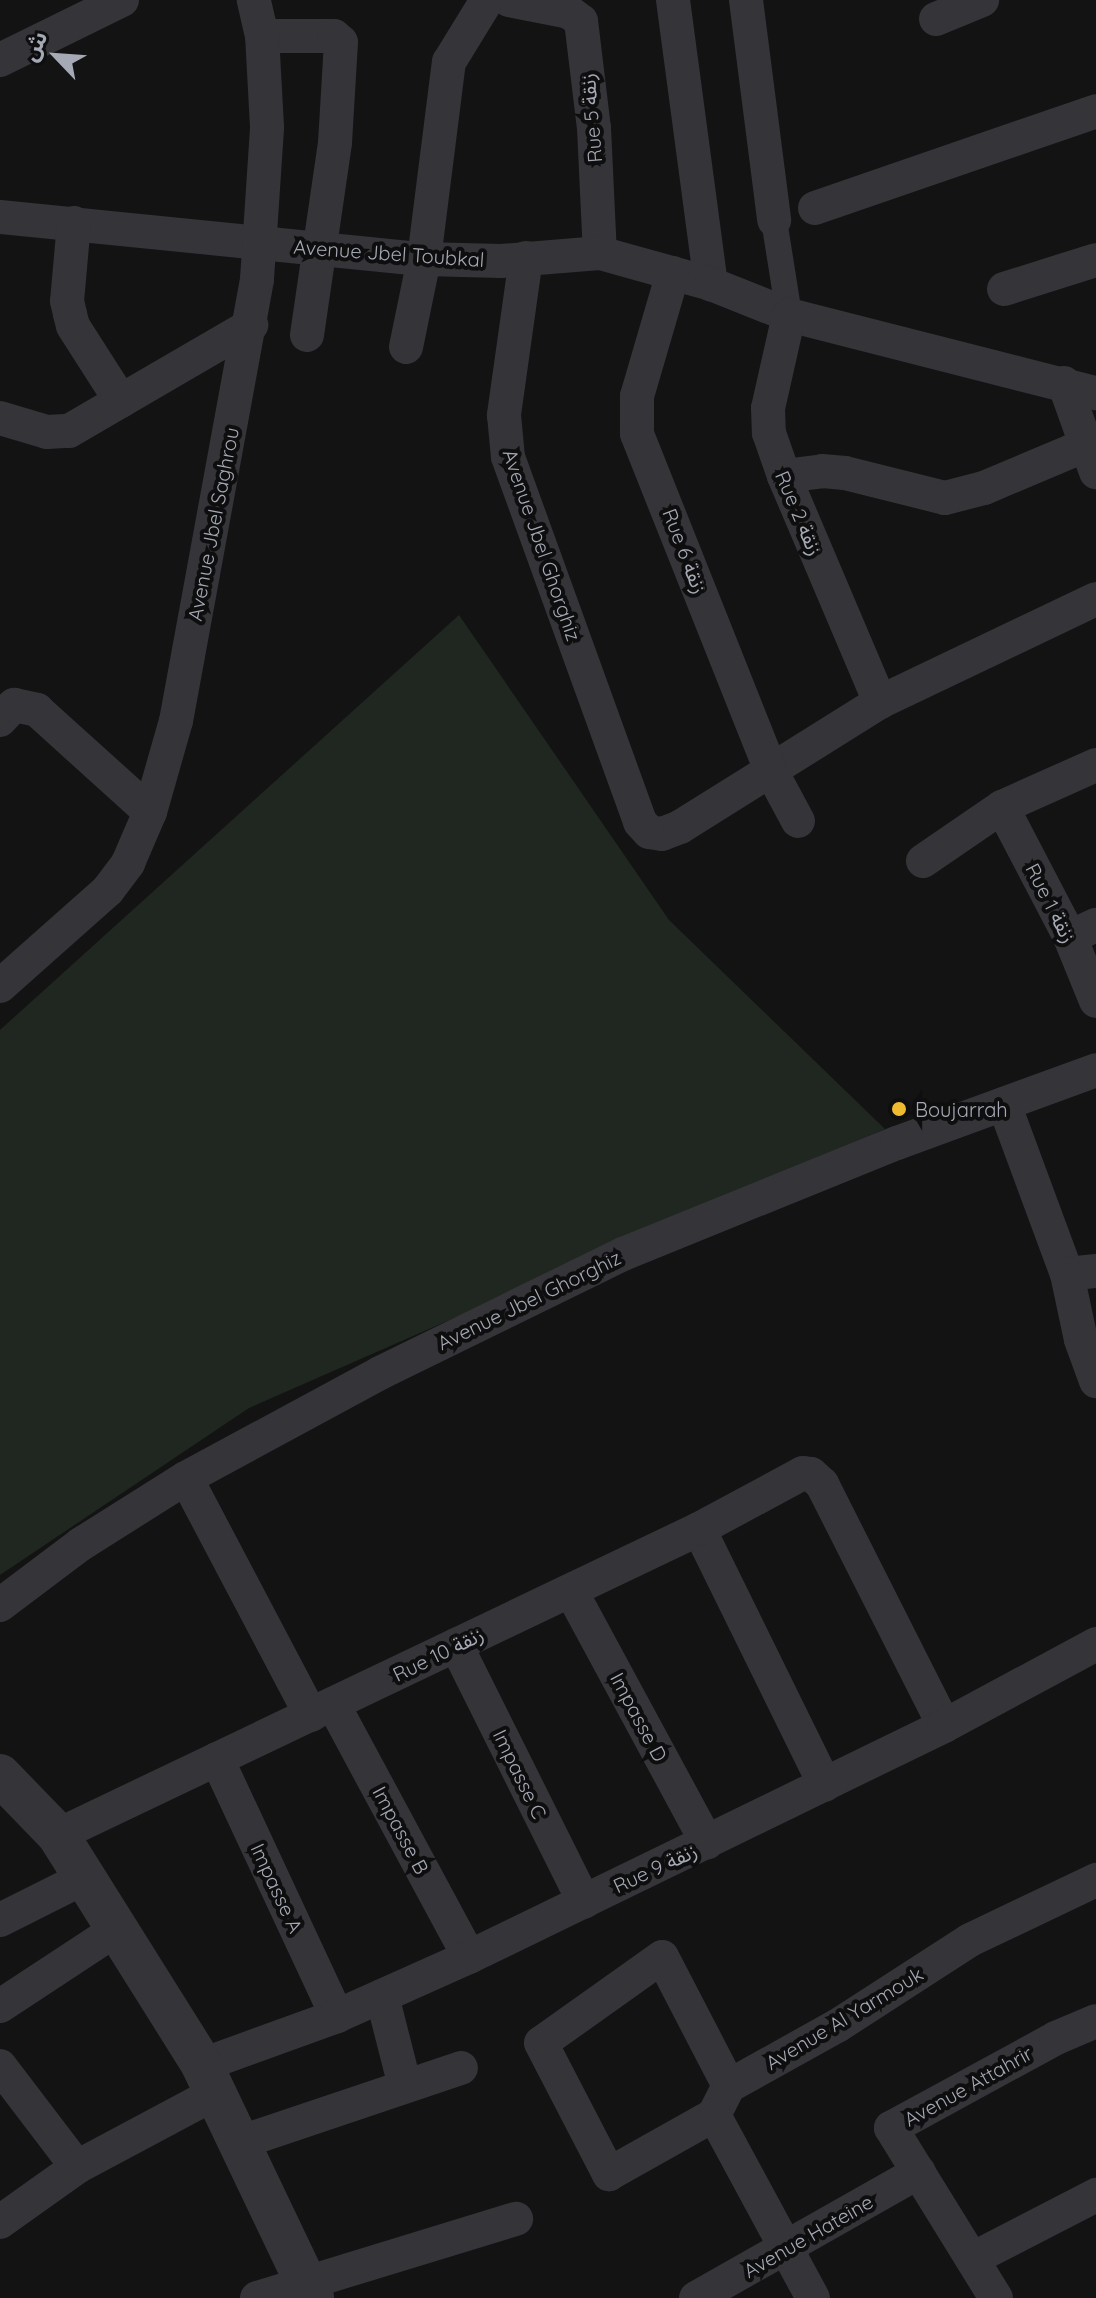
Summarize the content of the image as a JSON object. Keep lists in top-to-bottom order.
{
  "streets": {
    "street": [
      "Rue 5 زنقة",
      "Avenue Jbel Toubkal",
      "Rue 2 زنقة",
      "Avenue Jbel Saghrou",
      "Avenue Jbel Ghorghiz",
      "Rue 6 زنقة",
      "Rue 1 زنقة",
      "Rue 10 زنقة",
      "Impasse D",
      "Impasse C",
      "Impasse B",
      "Rue 9 زنقة",
      "Impasse A",
      "Avenue Al Yarmouk",
      "Avenue Attahrir",
      "Avenue Hateine"
    ]
  },
  "crossings": [
    ["Rue 5 زنقة", "Avenue Jbel Toubkal"],
    ["Avenue Jbel Toubkal", "Rue 2 زنقة"],
    ["Avenue Jbel Toubkal", "Avenue Jbel Saghrou"],
    ["Avenue Jbel Toubkal", "Avenue Jbel Ghorghiz"],
    ["Avenue Jbel Toubkal", "Rue 6 زنقة"],
    ["Avenue Jbel Ghorghiz", "Rue 6 زنقة"],
    ["Avenue Jbel Ghorghiz", "Impasse B"],
    ["Rue 10 زنقة", "Impasse D"],
    ["Rue 10 زنقة", "Impasse C"],
    ["Rue 10 زنقة", "Impasse B"],
    ["Rue 10 زنقة", "Rue 9 زنقة"],
    ["Rue 10 زنقة", "Impasse A"],
    ["Impasse D", "Rue 9 زنقة"],
    ["Impasse C", "Rue 9 زنقة"],
    ["Impasse B", "Rue 9 زنقة"],
    ["Rue 9 زنقة", "Impasse A"],
    ["Avenue Attahrir", "Avenue Hateine"]
  ],
  "places": ["Boujarrah"],
  "north": "top left"
}
